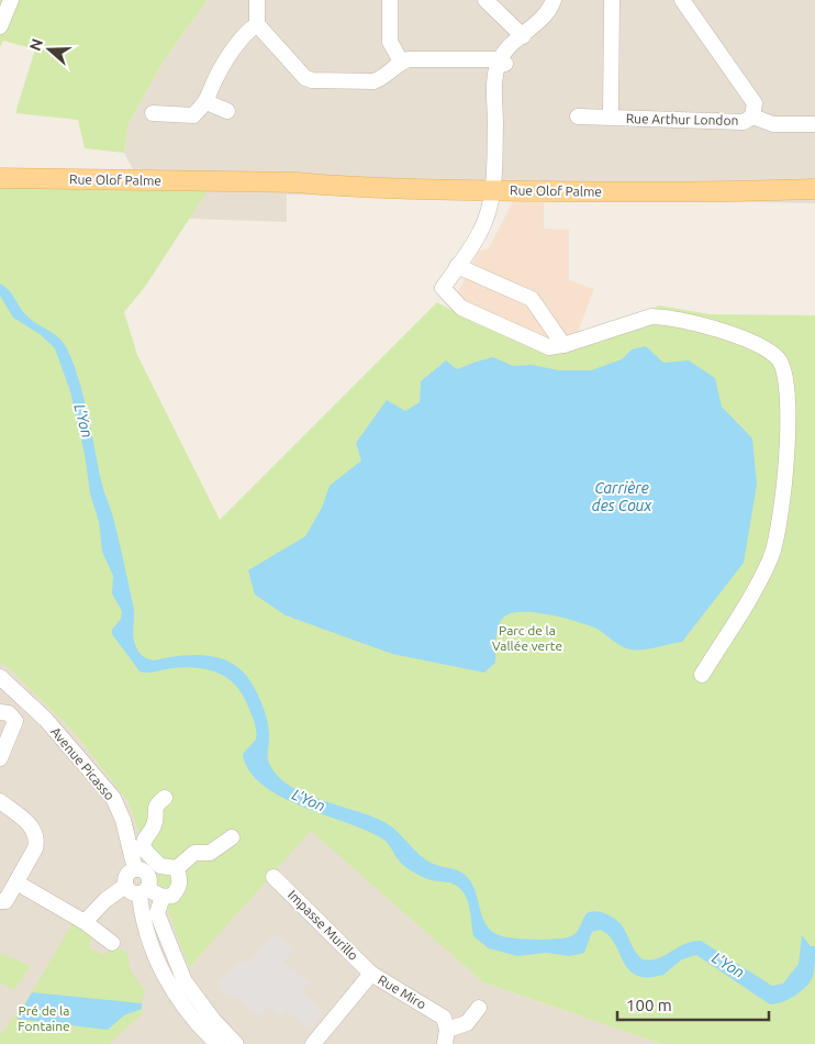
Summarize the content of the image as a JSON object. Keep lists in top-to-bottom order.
{
  "streets": {
    "main road": ["Rue Olof Palme"],
    "street": [
      "Rue Arthur London",
      "Avenue Picasso",
      "Impasse Murillo",
      "Rue Miro"
    ]
  },
  "crossings": [
    ["Impasse Murillo", "Rue Miro"]
  ],
  "water": ["L'Yon", "Carrière des Coux"],
  "parks": ["Parc de la Vallée verte", "Pré de la Fontaine"],
  "scale_bar": "100 m",
  "north": "left"
}
